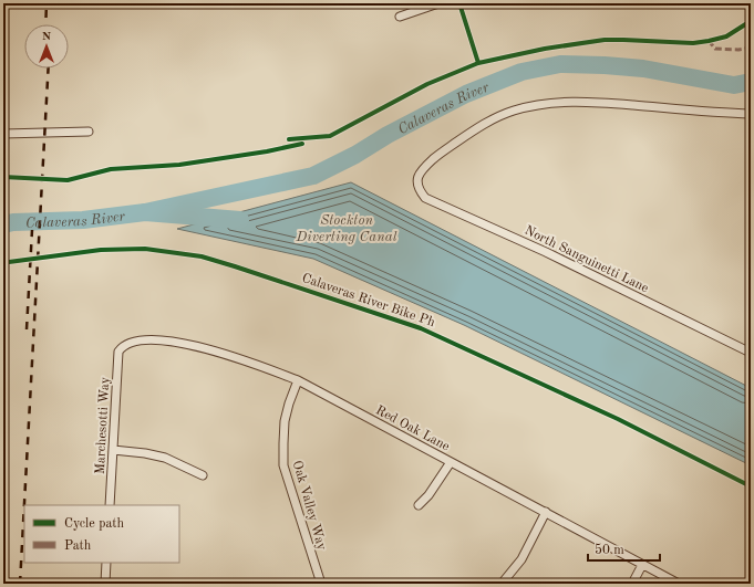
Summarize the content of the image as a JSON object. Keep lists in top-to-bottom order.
{
  "streets": {
    "street": [
      "North Sanguinetti Lane",
      "Marchesotti Way",
      "Red Oak Lane",
      "Oak Valley Way"
    ],
    "cycle path": ["Calaveras River Bike Ph"]
  },
  "crossings": [
    ["Marchesotti Way", "Red Oak Lane"],
    ["Red Oak Lane", "Oak Valley Way"]
  ],
  "water": ["Calaveras River", "Stockton Diverting Canal"],
  "legend": ["Cycle path", "Path"],
  "scale_bar": "50 m",
  "north": "top"
}
